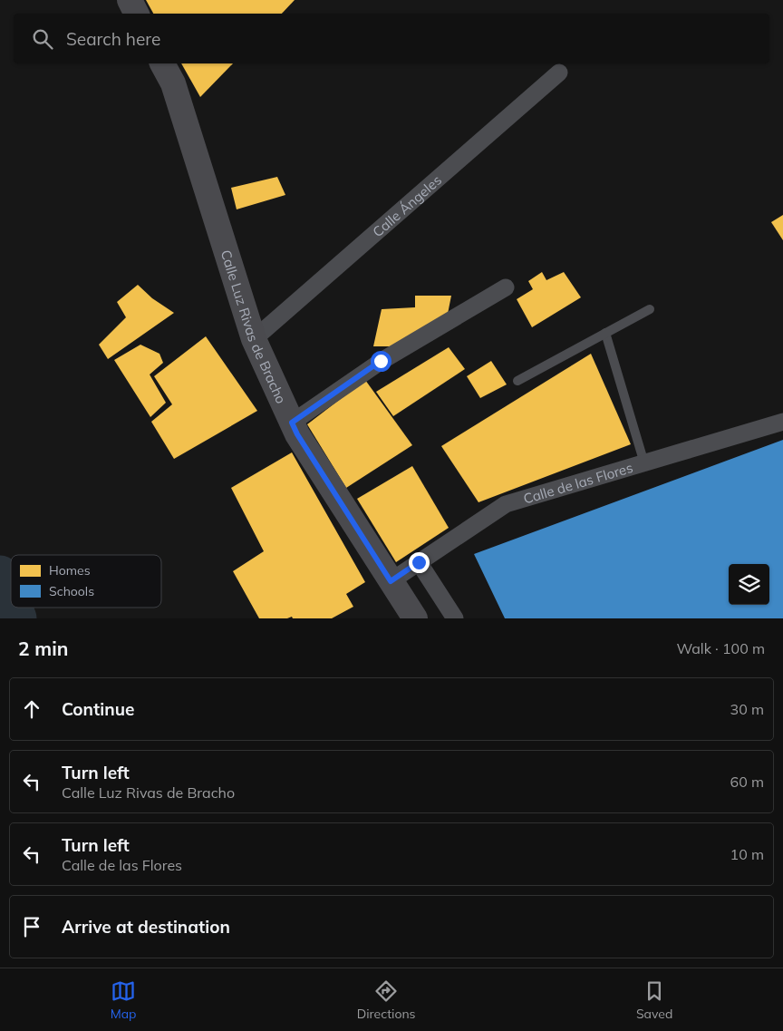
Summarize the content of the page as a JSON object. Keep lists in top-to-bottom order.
{
  "streets": {
    "main road": ["Calle Luz Rivas de Bracho"],
    "street": ["Calle Ángeles", "Calle de las Flores"]
  },
  "crossings": [
    ["Calle Ángeles", "Calle Luz Rivas de Bracho"],
    ["Calle Luz Rivas de Bracho", "Calle de las Flores"]
  ],
  "legend": ["Homes", "Schools"],
  "page": {
    "search": "Search here",
    "heading": ["2 min", "Walk · 100 m"],
    "list": [
      ["Continue", "30 m"],
      ["Turn left", "Calle Luz Rivas de Bracho", "60 m"],
      ["Turn left", "Calle de las Flores", "10 m"],
      "Arrive at destination"
    ],
    "nav": ["Map", "Directions", "Saved"]
  }
}
